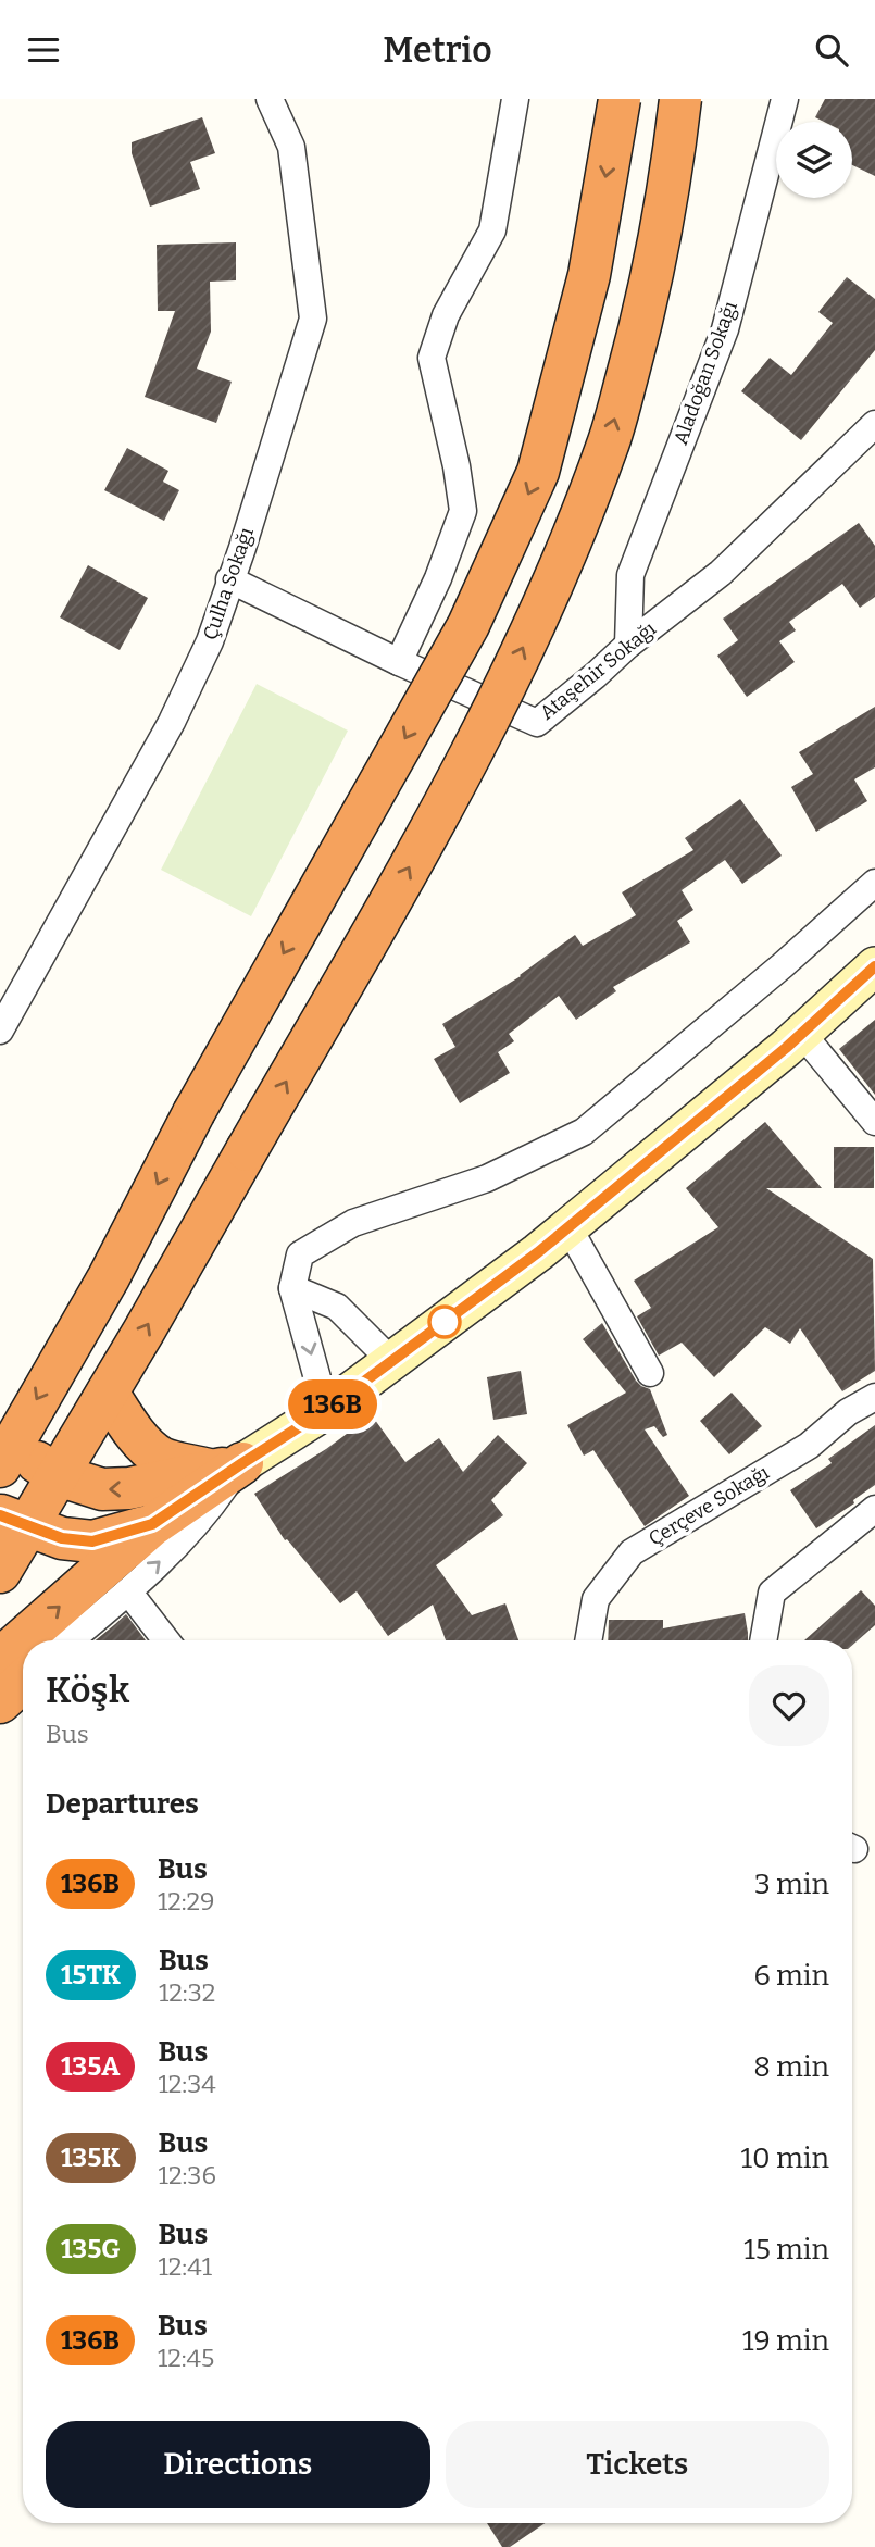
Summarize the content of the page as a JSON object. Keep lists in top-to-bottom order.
{
  "streets": {
    "street": [
      "Aladoğan Sokağı",
      "Çulha Sokağı",
      "Ataşehir Sokağı",
      "Çerçeve Sokağı"
    ]
  },
  "crossings": [
    ["Aladoğan Sokağı", "Ataşehir Sokağı"],
    ["Çulha Sokağı", "Ataşehir Sokağı"]
  ],
  "lines": ["bus line 136B"],
  "page": {
    "header": "Metrio",
    "on_map": "136B",
    "heading": [
      ["Köşk", "Bus"],
      "Departures"
    ],
    "list": [
      {
        "mark": "136B",
        "name": "Bus",
        "note": "12:29",
        "value": "3 min"
      },
      {
        "mark": "15TK",
        "name": "Bus",
        "note": "12:32",
        "value": "6 min"
      },
      {
        "mark": "135A",
        "name": "Bus",
        "note": "12:34",
        "value": "8 min"
      },
      {
        "mark": "135K",
        "name": "Bus",
        "note": "12:36",
        "value": "10 min"
      },
      {
        "mark": "135G",
        "name": "Bus",
        "note": "12:41",
        "value": "15 min"
      },
      {
        "mark": "136B",
        "name": "Bus",
        "note": "12:45",
        "value": "19 min"
      }
    ],
    "buttons": ["Directions", "Tickets"]
  }
}
